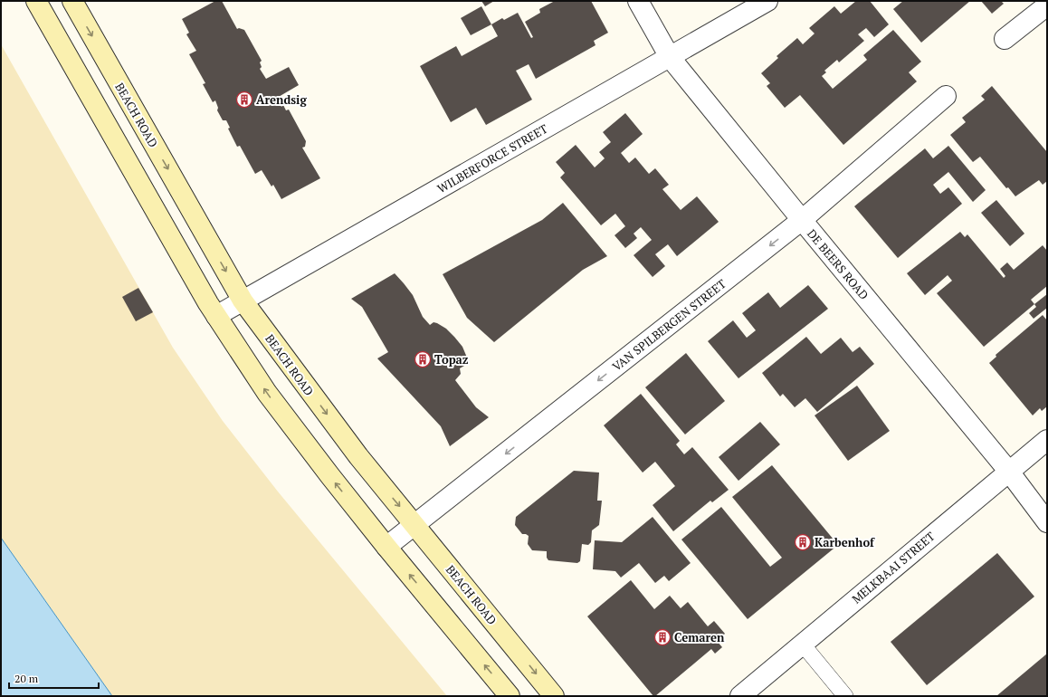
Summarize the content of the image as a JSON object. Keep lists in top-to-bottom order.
{
  "streets": {
    "main road": ["BEACH ROAD"],
    "street": [
      "WILBERFORCE STREET",
      "DE BEERS ROAD",
      "VAN SPILBERGEN STREET",
      "MELKBAAI STREET"
    ]
  },
  "crossings": [
    ["BEACH ROAD", "WILBERFORCE STREET"],
    ["BEACH ROAD", "VAN SPILBERGEN STREET"],
    ["WILBERFORCE STREET", "DE BEERS ROAD"],
    ["DE BEERS ROAD", "VAN SPILBERGEN STREET"],
    ["DE BEERS ROAD", "MELKBAAI STREET"]
  ],
  "one_way": ["VAN SPILBERGEN STREET"],
  "places": {
    "building": [
      "Arendsig",
      "Topaz",
      "Karbenhof",
      "Cemaren"
    ]
  },
  "scale_bar": "20 m"
}
